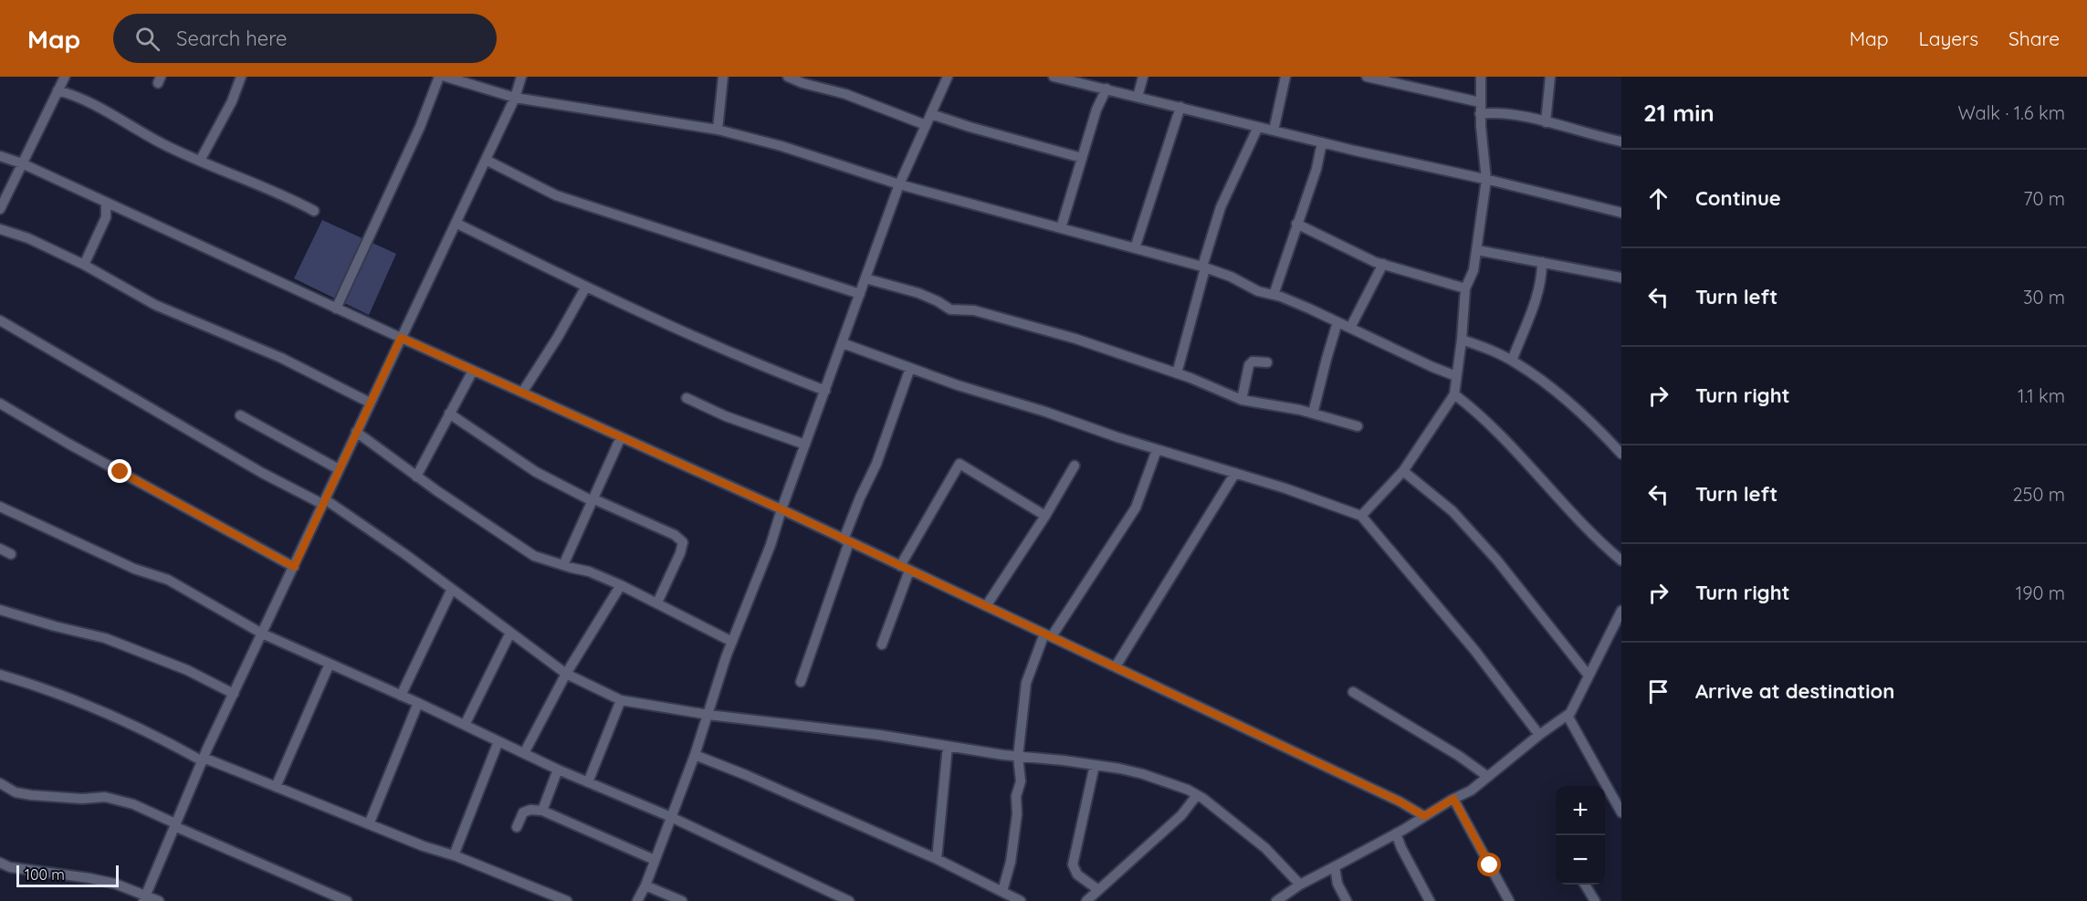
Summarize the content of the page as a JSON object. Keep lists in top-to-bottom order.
{
  "scale_bar": "100 m",
  "page": {
    "header": "Map",
    "search": "Search here",
    "nav": ["Map", "Layers", "Share"],
    "heading": ["21 min", "Walk · 1.6 km"],
    "list": [
      ["Continue", "70 m"],
      ["Turn left", "30 m"],
      ["Turn right", "1.1 km"],
      ["Turn left", "250 m"],
      ["Turn right", "190 m"],
      "Arrive at destination"
    ],
    "map_buttons": ["+", "−"],
    "scale": "100 m"
  }
}
